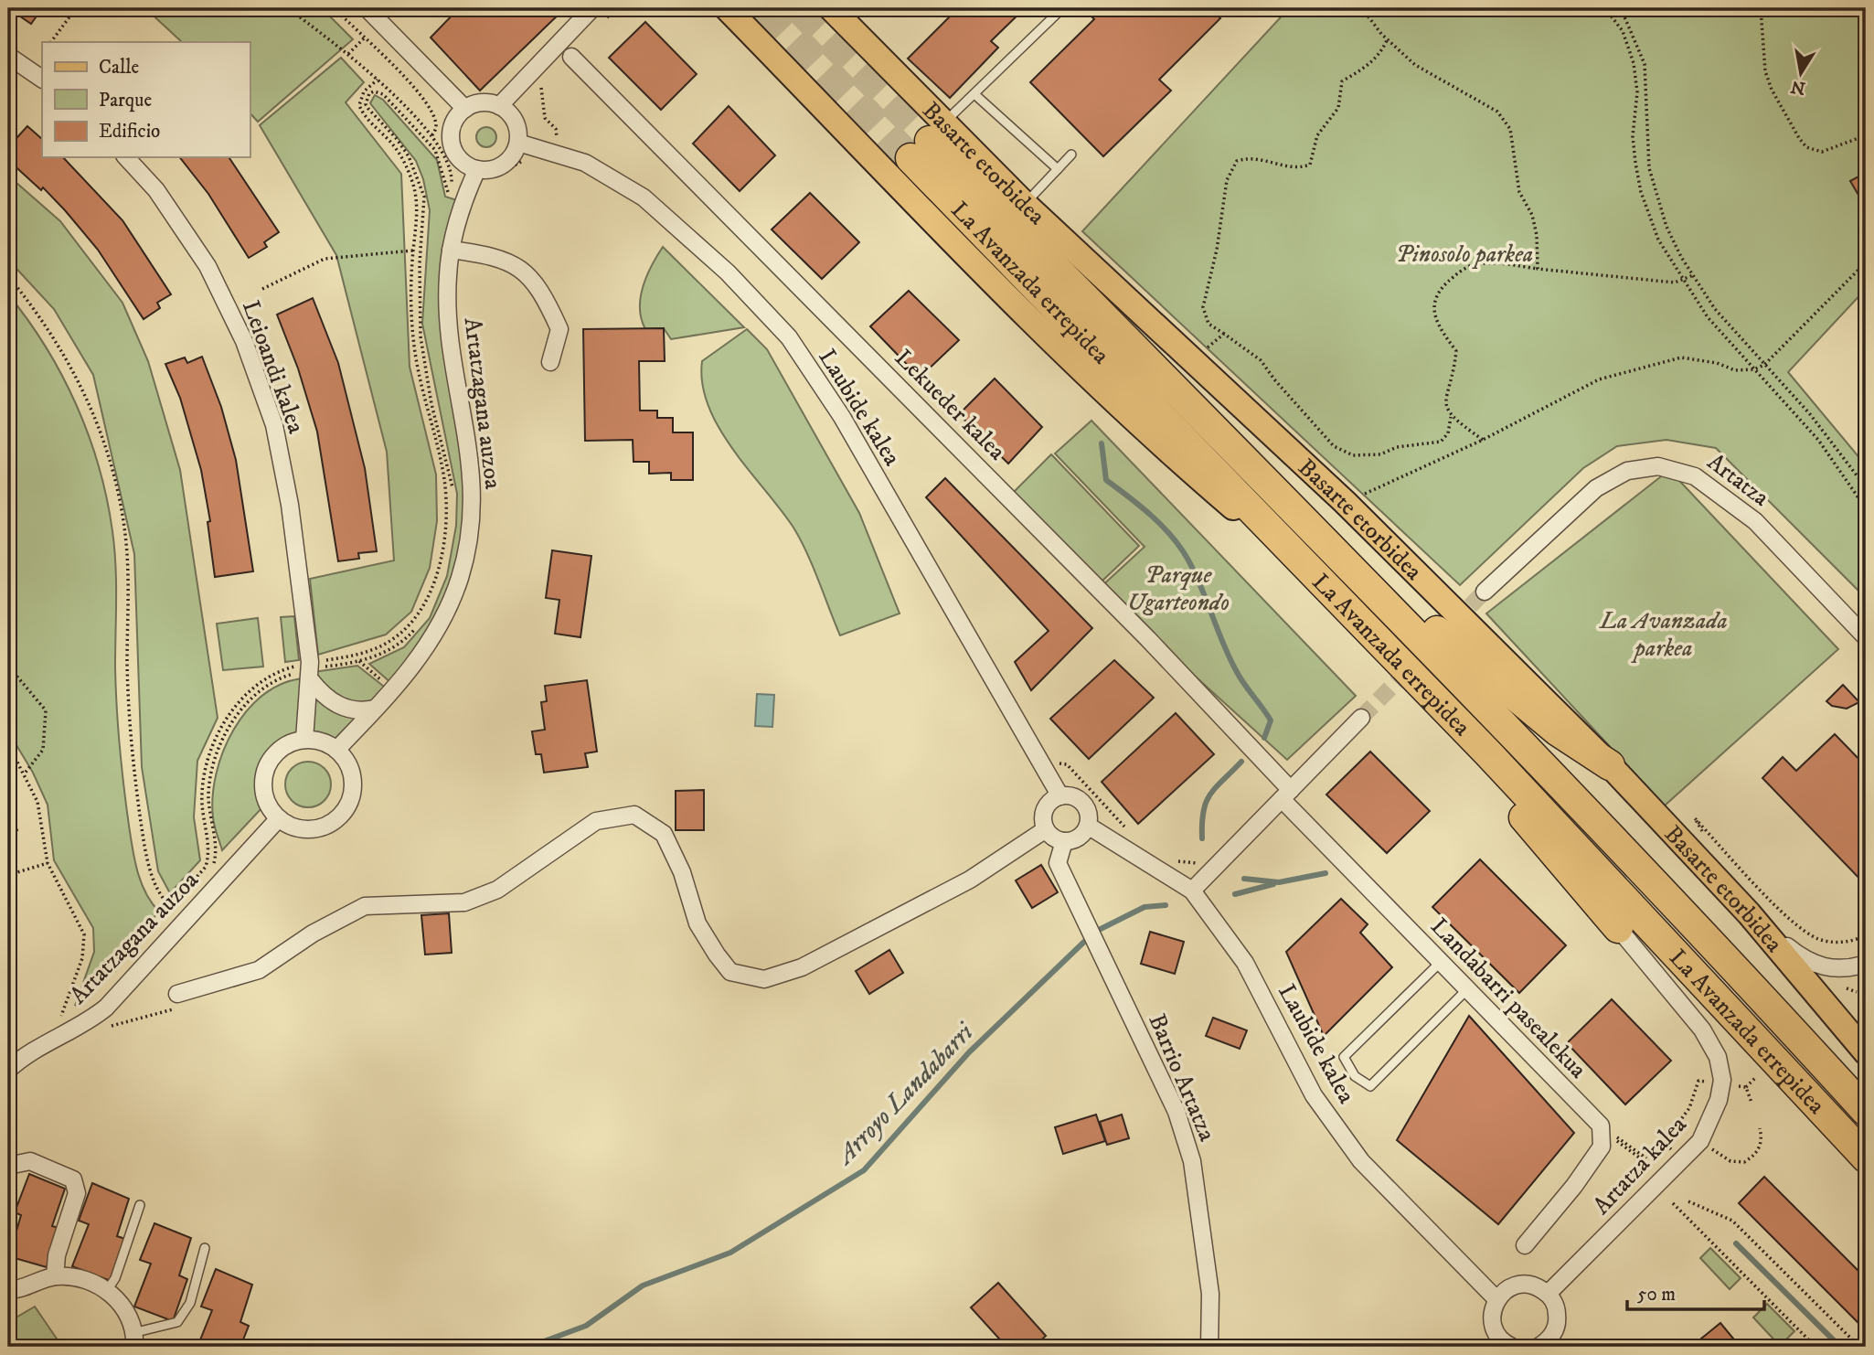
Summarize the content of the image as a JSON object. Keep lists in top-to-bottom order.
{
  "streets": {
    "highway": ["La Avanzada errepidea"],
    "main road": ["Basarte etorbidea"],
    "street": [
      "Leioandi kalea",
      "Artatzagana auzoa",
      "Lekueder kalea",
      "Laubide kalea",
      "Landabarri pasealekua",
      "Barrio Artatza",
      "Artatza kalea"
    ]
  },
  "crossings": [
    ["Basarte etorbidea", "La Avanzada errepidea"],
    ["Leioandi kalea", "Artatzagana auzoa"],
    ["Artatzagana auzoa", "Laubide kalea"],
    ["Lekueder kalea", "Landabarri pasealekua"],
    ["Laubide kalea", "Barrio Artatza"]
  ],
  "water": ["Arroyo Landabarri"],
  "parks": ["Pinosolo parkea", "Parque Ugarteondo", "La Avanzada parkea"],
  "legend": ["Calle", "Parque", "Edificio"],
  "scale_bar": "50 m",
  "north": "bottom"
}
